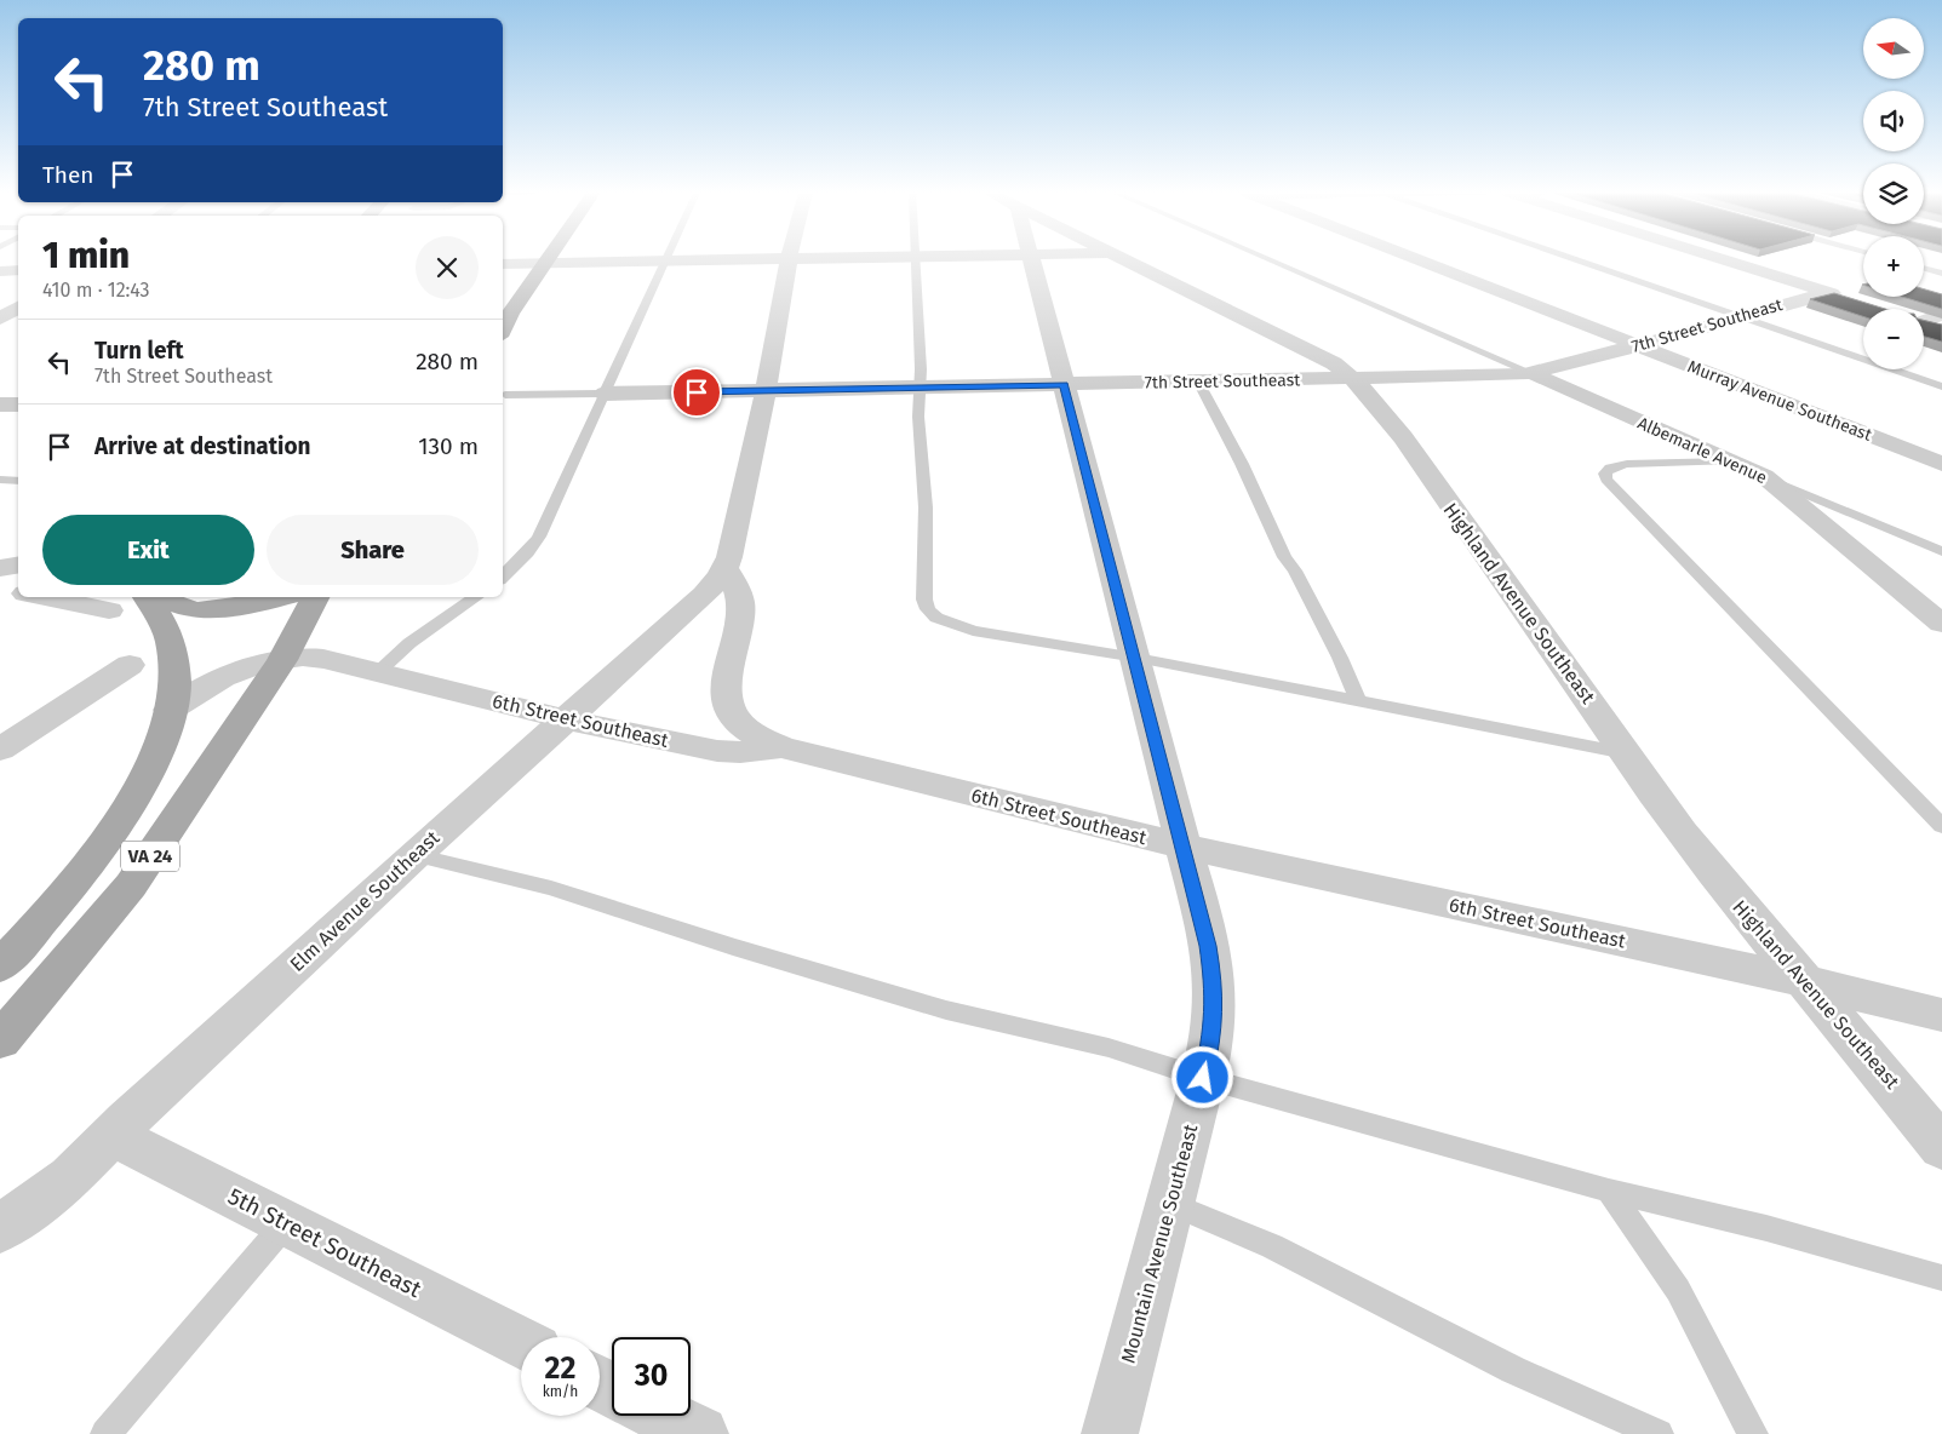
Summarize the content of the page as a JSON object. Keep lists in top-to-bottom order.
{
  "streets": {
    "main road": ["VA 24"],
    "street": [
      "7th Street Southeast",
      "Murray Avenue Southeast",
      "Albemarle Avenue",
      "Highland Avenue Southeast",
      "6th Street Southeast",
      "Elm Avenue Southeast",
      "5th Street Southeast",
      "Mountain Avenue Southeast"
    ]
  },
  "crossings": [
    ["7th Street Southeast", "Murray Avenue Southeast"],
    ["7th Street Southeast", "Albemarle Avenue"],
    ["7th Street Southeast", "Highland Avenue Southeast"],
    ["7th Street Southeast", "Elm Avenue Southeast"],
    ["7th Street Southeast", "Mountain Avenue Southeast"],
    ["Highland Avenue Southeast", "6th Street Southeast"],
    ["6th Street Southeast", "VA 24"],
    ["6th Street Southeast", "Elm Avenue Southeast"],
    ["6th Street Southeast", "Mountain Avenue Southeast"],
    ["Elm Avenue Southeast", "5th Street Southeast"]
  ],
  "north": "left",
  "page": {
    "map_buttons": ["+", "−"],
    "turn": ["280 m", "7th Street Southeast"],
    "then": "Then",
    "heading": ["1 min", "410 m · 12:43"],
    "list": [
      {
        "name": "Turn left",
        "note": "7th Street Southeast",
        "value": "280 m"
      },
      {
        "name": "Arrive at destination",
        "value": "130 m"
      }
    ],
    "buttons": ["Exit", "Share"],
    "speed": "22 km/h",
    "limit": "30"
  }
}
